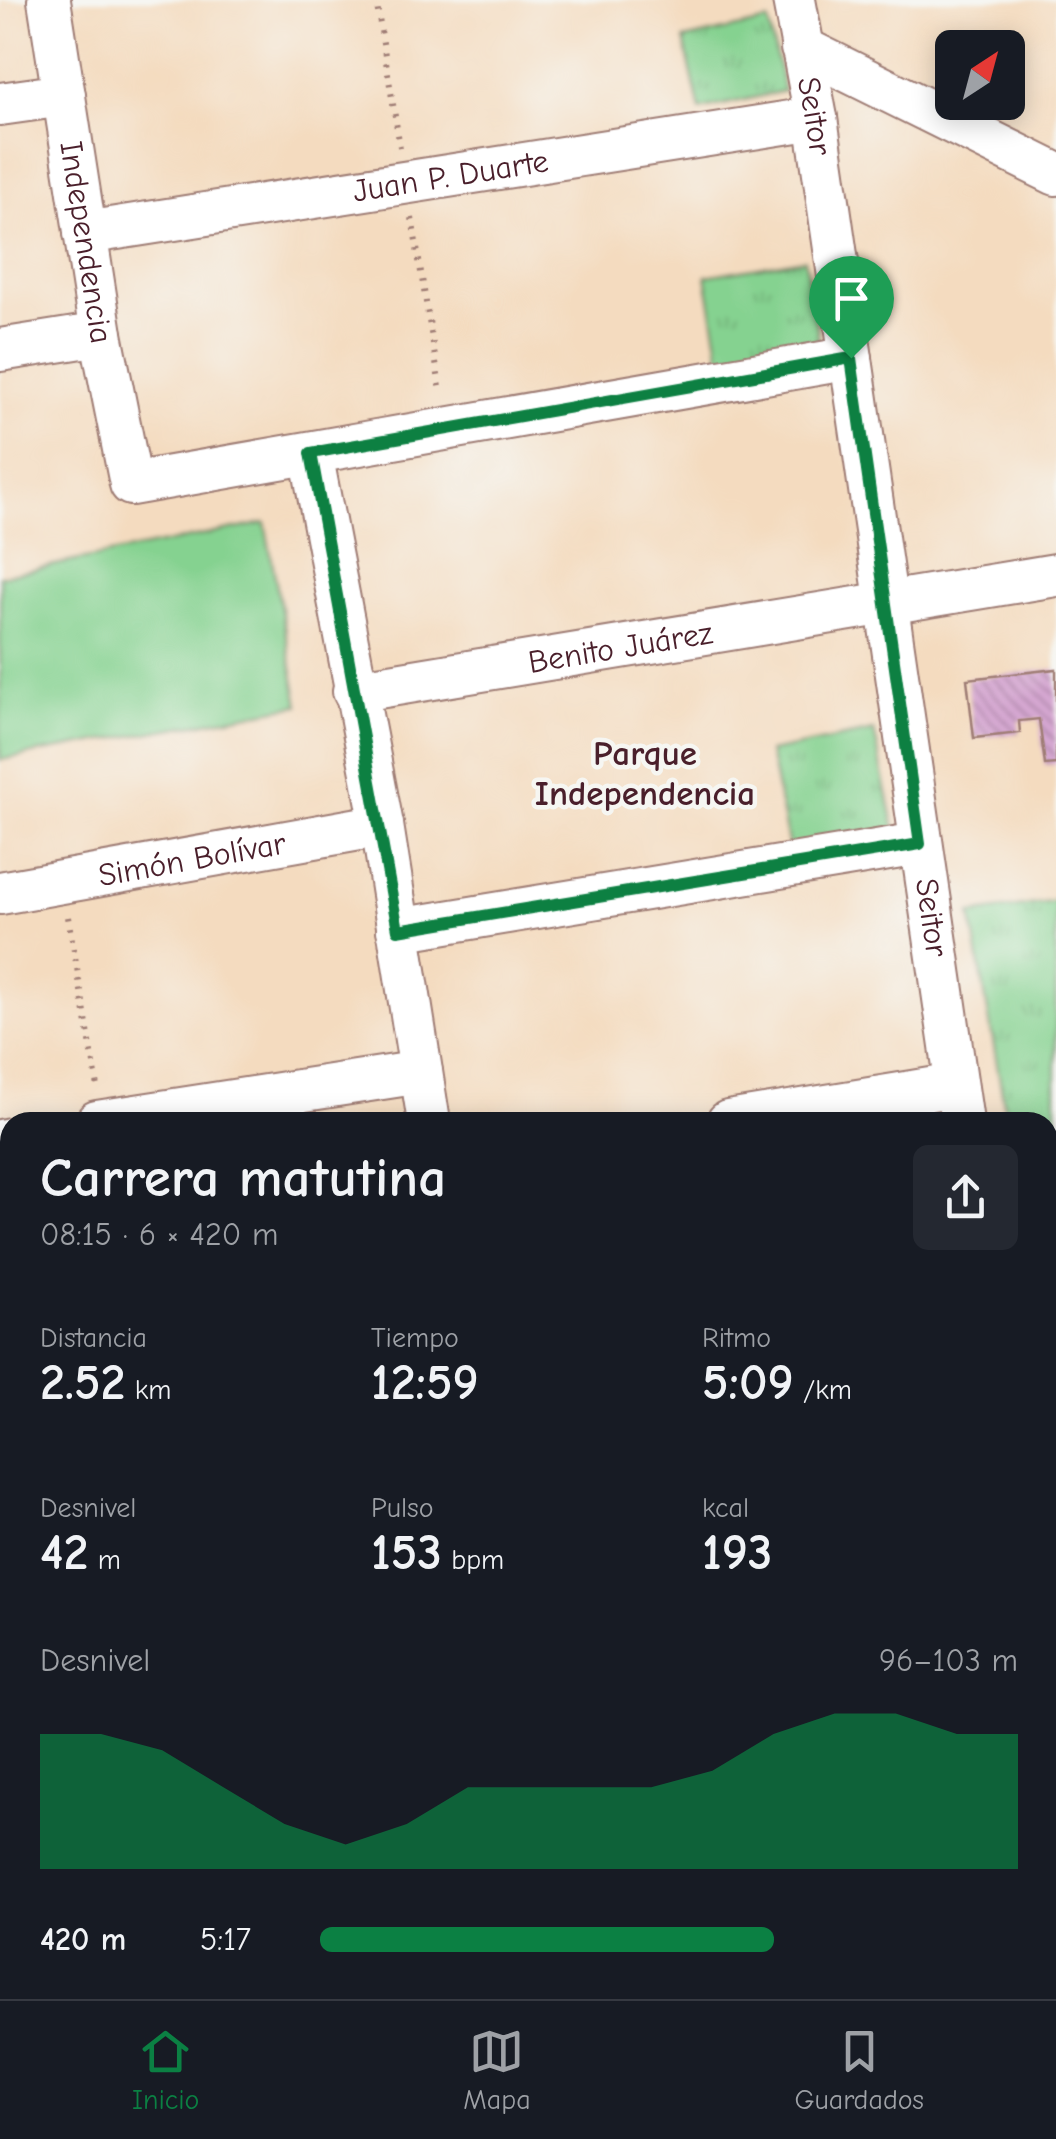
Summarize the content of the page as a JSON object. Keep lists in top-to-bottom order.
{
  "streets": {
    "street": [
      "Seitor",
      "Juan P. Duarte",
      "Independencia",
      "Benito Juárez",
      "Simón Bolívar"
    ]
  },
  "crossings": [
    ["Seitor", "Juan P. Duarte"],
    ["Seitor", "Benito Juárez"],
    ["Juan P. Duarte", "Independencia"]
  ],
  "districts": ["Parque Independencia"],
  "north": "top right",
  "page": {
    "heading": ["Carrera matutina", "08:15 · 6 × 420 m"],
    "stats": [
      ["Distancia", "2.52 km"],
      ["Tiempo", "12:59"],
      ["Ritmo", "5:09 /km"],
      ["Desnivel", "42 m"],
      ["Pulso", "153 bpm"],
      ["kcal", "193"]
    ],
    "chart": ["Desnivel", "96–103 m"],
    "list": [
      {
        "name": "420 m",
        "note": "5:17"
      }
    ],
    "tabs": ["Inicio", "Mapa", "Guardados"]
  }
}
